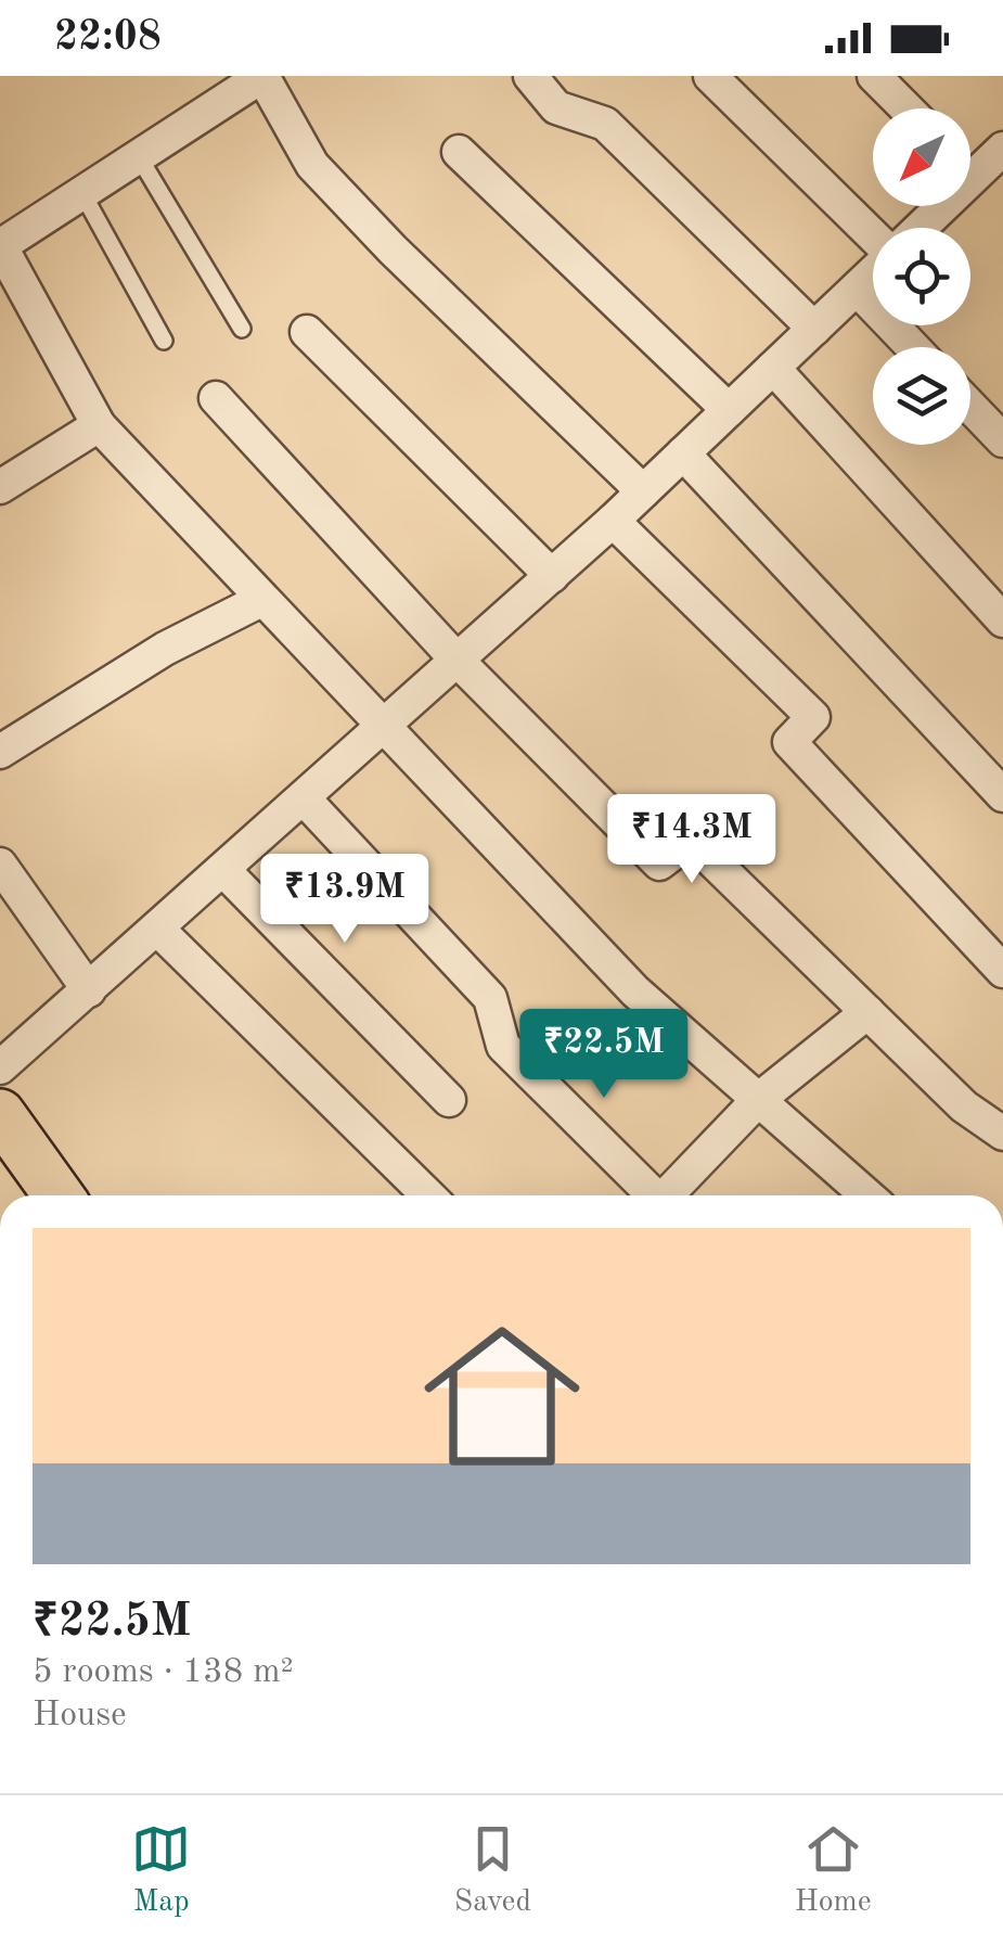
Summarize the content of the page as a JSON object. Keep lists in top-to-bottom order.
{
  "north": "bottom left",
  "page": {
    "status": "22:08",
    "price": ["₹14.3M", "₹13.9M", "₹22.5M"],
    "list": [
      {
        "name": "₹22.5M",
        "note": "5 rooms · 138 m² · House"
      }
    ],
    "tabs": ["Map", "Saved", "Home"]
  }
}
